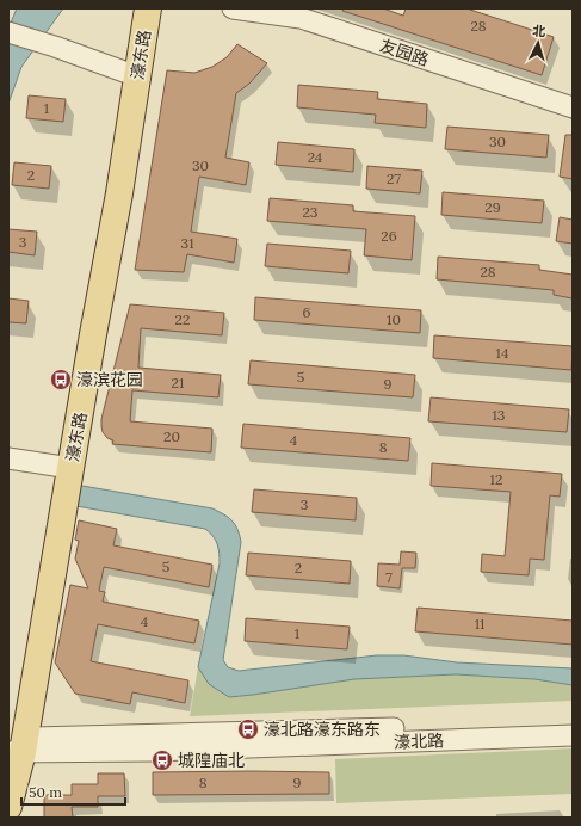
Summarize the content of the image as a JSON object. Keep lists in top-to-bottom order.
{
  "streets": {
    "main road": ["濠东路"],
    "street": ["友园路", "濠北路"]
  },
  "crossings": [
    ["濠东路", "濠北路"]
  ],
  "places": {
    "bus stop": ["濠滨花园", "濠北路濠东路东", "城隍庙北"]
  },
  "house_numbers": [
    "28",
    "1",
    "30",
    "24",
    "30",
    "2",
    "27",
    "29",
    "23",
    "26",
    "3",
    "31",
    "28",
    "6",
    "22",
    "10",
    "14",
    "5",
    "21",
    "9",
    "13",
    "20",
    "4",
    "8",
    "12",
    "3",
    "5",
    "2",
    "7",
    "4",
    "11",
    "1",
    "8",
    "9"
  ],
  "scale_bar": "50 m",
  "north": "top"
}
